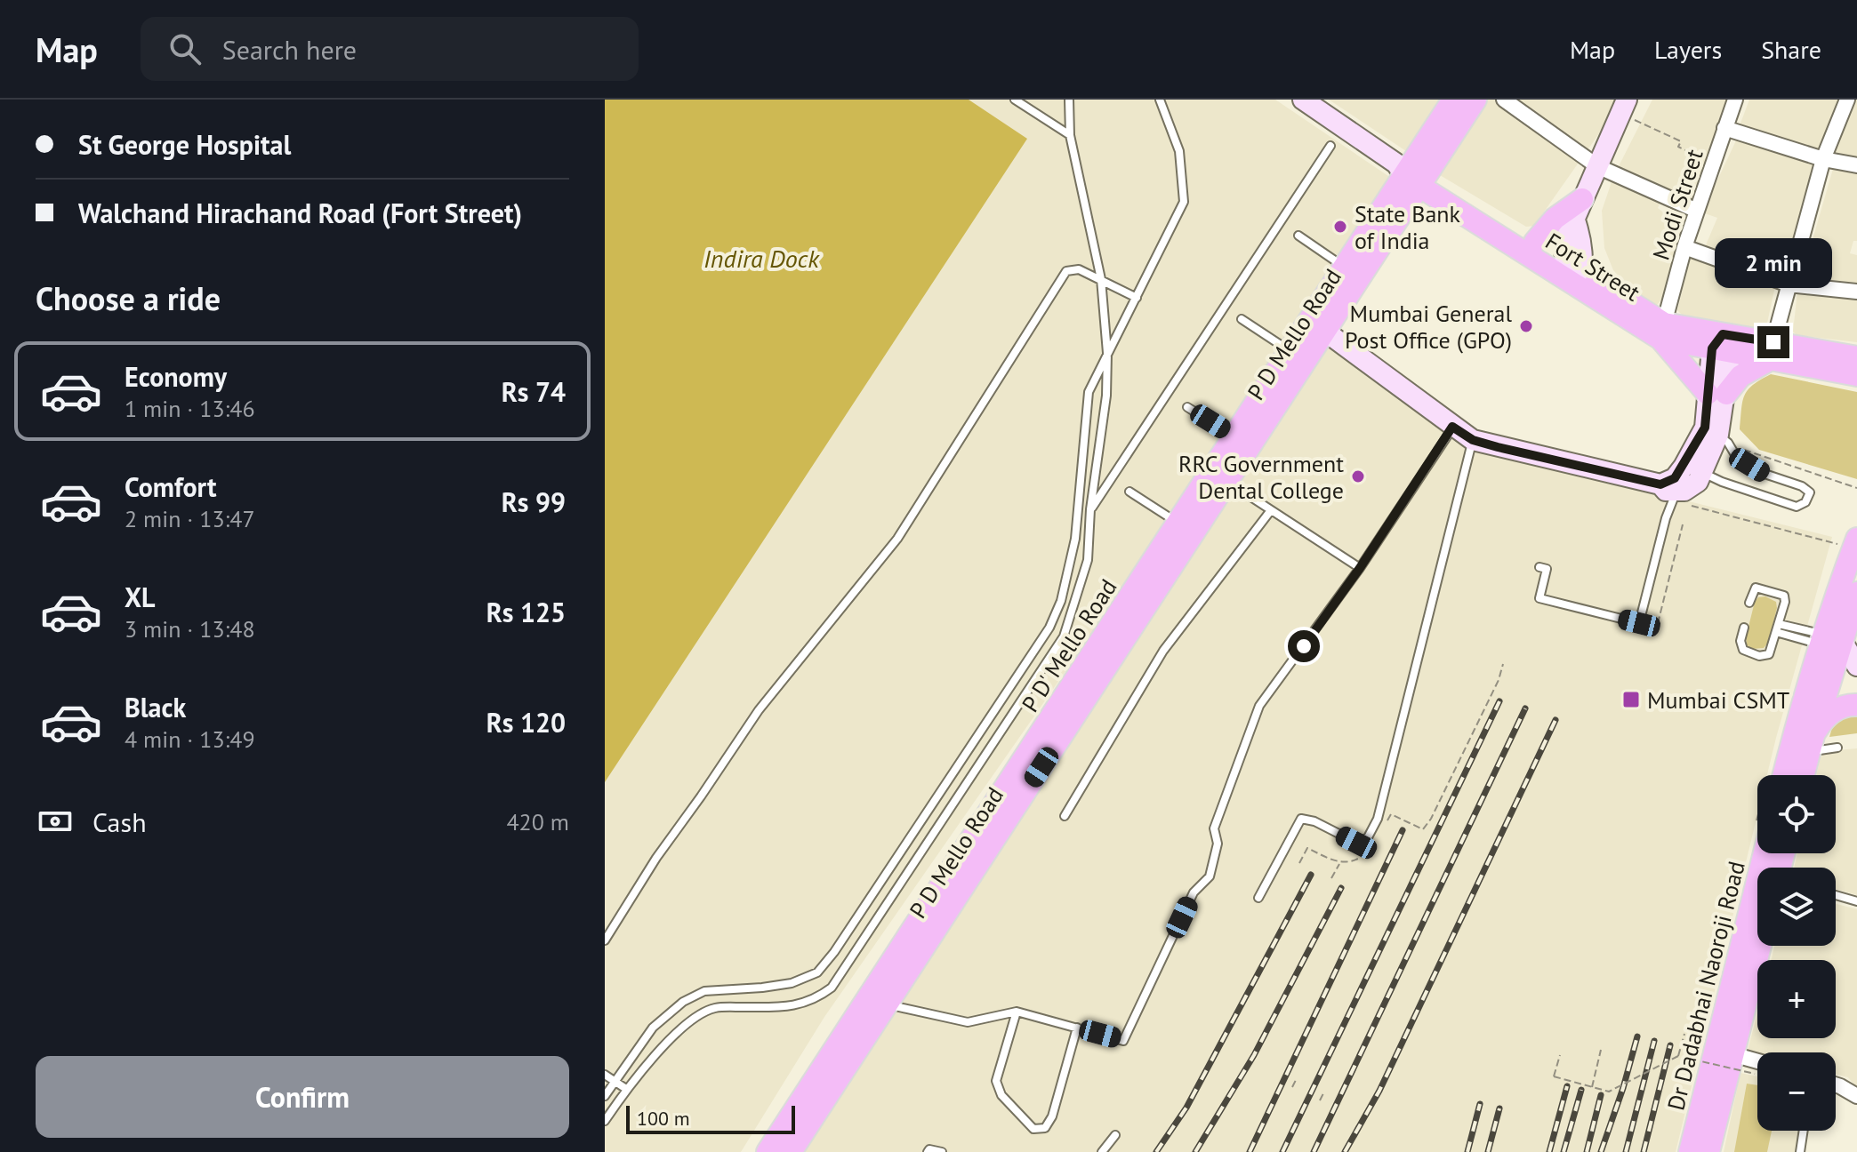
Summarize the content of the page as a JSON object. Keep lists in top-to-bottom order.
{
  "streets": {
    "main road": [
      "Fort Street",
      "P D Mello Road",
      "P D' Mello Road",
      "Dr Dadabhai Naoroji Road"
    ],
    "street": ["Modi Street"]
  },
  "crossings": [
    ["Modi Street", "Fort Street"],
    ["Fort Street", "P D Mello Road"],
    ["Fort Street", "P D' Mello Road"],
    ["P D Mello Road", "P D' Mello Road"]
  ],
  "water": ["Indira Dock"],
  "places": {
    "other": ["State Bank of India", "Mumbai General Post Office (GPO)", "RRC Government Dental College"],
    "transit": ["Mumbai CSMT"]
  },
  "scale_bar": "100 m",
  "page": {
    "header": "Map",
    "search": "Search here",
    "nav": ["Map", "Layers", "Share"],
    "banner": ["St George Hospital", "Walchand Hirachand Road (Fort Street)"],
    "bubble": "2 min",
    "heading": "Choose a ride",
    "list": [
      {
        "name": "Economy",
        "note": "1 min · 13:46",
        "value": "Rs 74"
      },
      {
        "name": "Comfort",
        "note": "2 min · 13:47",
        "value": "Rs 99"
      },
      {
        "name": "XL",
        "note": "3 min · 13:48",
        "value": "Rs 125"
      },
      {
        "name": "Black",
        "note": "4 min · 13:49",
        "value": "Rs 120"
      }
    ],
    "map_buttons": ["+", "−"],
    "pay": ["Cash", "420 m"],
    "buttons": "Confirm",
    "scale": "100 m"
  }
}
